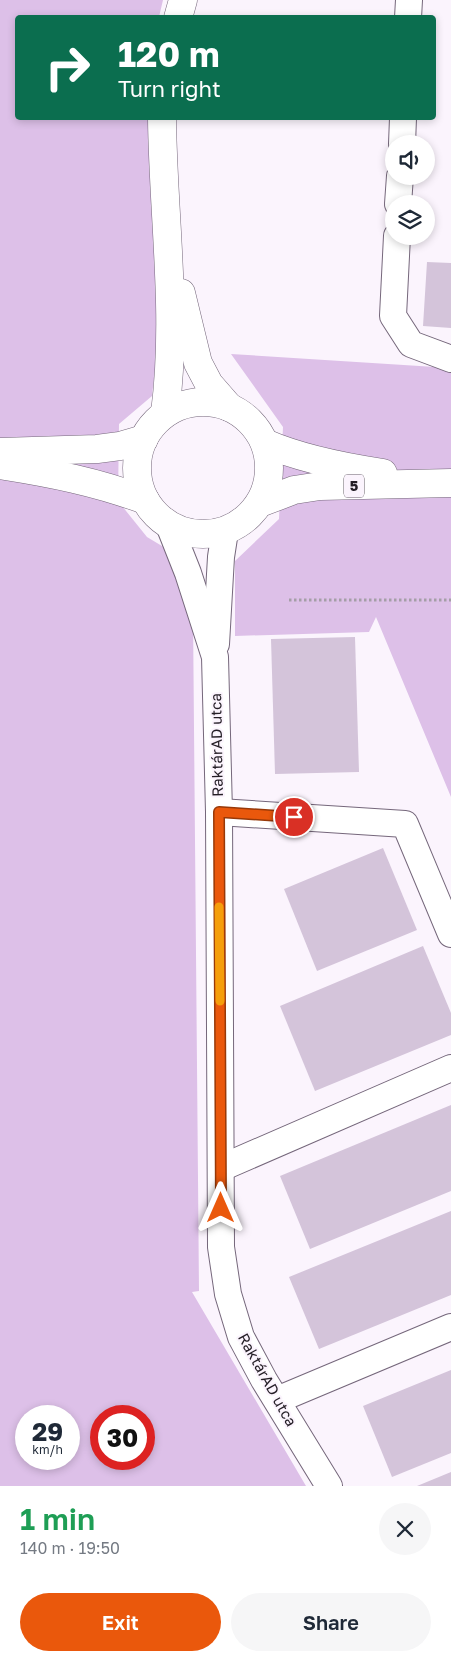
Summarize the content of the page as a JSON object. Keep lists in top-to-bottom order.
{
  "streets": {
    "main road": ["5"],
    "street": ["RaktárAD utca"]
  },
  "crossings": [
    ["5", "RaktárAD utca"]
  ],
  "page": {
    "turn": ["120 m", "Turn right"],
    "speed": "29 km/h",
    "limit": "30",
    "heading": ["1 min", "140 m · 19:50"],
    "buttons": ["Exit", "Share"]
  }
}
